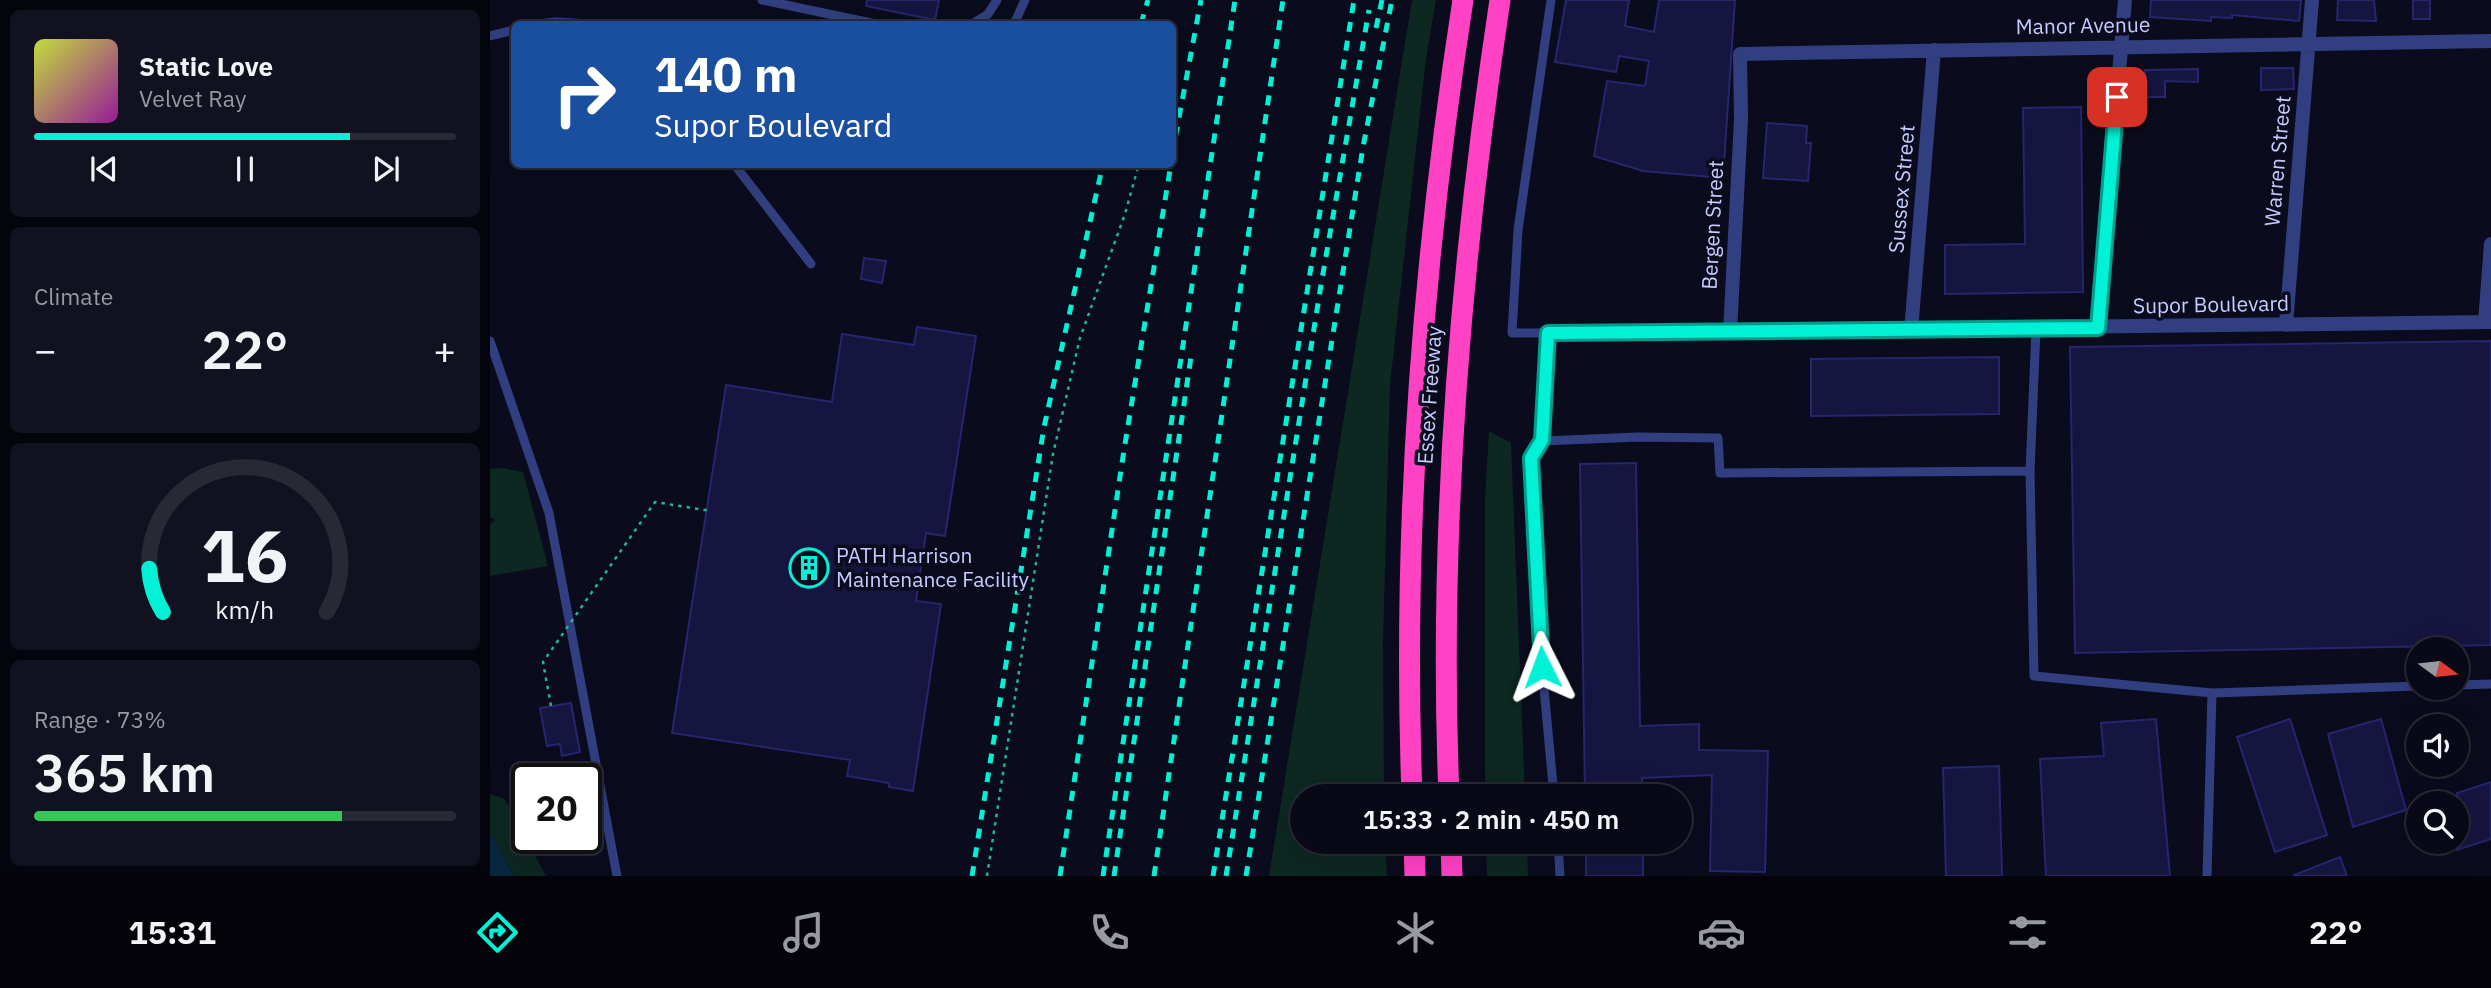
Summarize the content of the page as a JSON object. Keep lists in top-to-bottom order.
{
  "streets": {
    "highway": ["Essex Freeway"],
    "street": [
      "Manor Avenue",
      "Warren Street",
      "Sussex Street",
      "Bergen Street",
      "Supor Boulevard"
    ]
  },
  "crossings": [
    ["Manor Avenue", "Warren Street"],
    ["Manor Avenue", "Sussex Street"],
    ["Manor Avenue", "Bergen Street"],
    ["Warren Street", "Supor Boulevard"],
    ["Sussex Street", "Supor Boulevard"],
    ["Bergen Street", "Supor Boulevard"]
  ],
  "places": {
    "building": ["PATH Harrison Maintenance Facility"]
  },
  "north": "right",
  "page": {
    "turn": ["140 m", "Supor Boulevard"],
    "song": ["Static Love", "Velvet Ray"],
    "tile": [
      "Climate",
      ["Range · 73%", "365 km"]
    ],
    "heat": ["−", "22°", "+"],
    "limit": "20",
    "trip": "15:33 · 2 min · 450 m",
    "tabs": ["15:31", "22°"],
    "gauge": ["16", "km/h"]
  }
}
